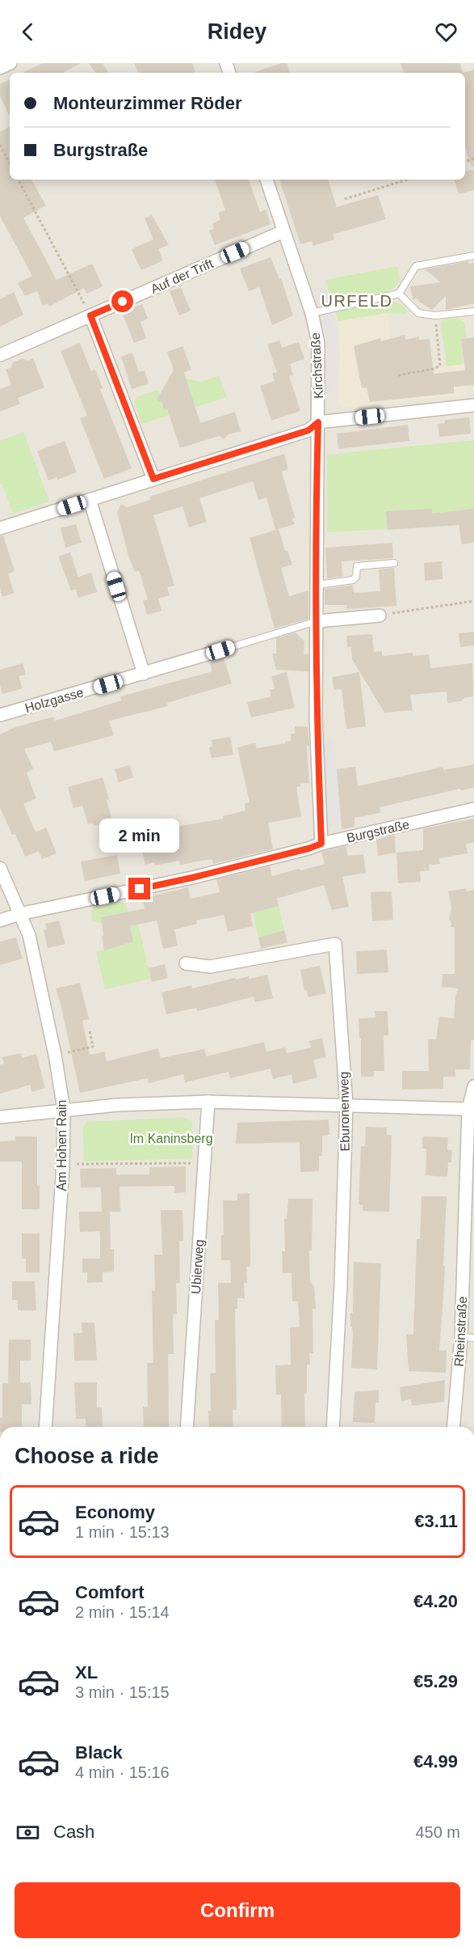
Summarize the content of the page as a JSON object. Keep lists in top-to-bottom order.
{
  "streets": {
    "street": [
      "Auf der Trift",
      "Kirchstraße",
      "Holzgasse",
      "Burgstraße",
      "Eburonenweg",
      "Am Hohen Rain",
      "Ubierweg",
      "Rheinstraße"
    ]
  },
  "crossings": [
    ["Auf der Trift", "Kirchstraße"],
    ["Kirchstraße", "Burgstraße"],
    ["Burgstraße", "Am Hohen Rain"]
  ],
  "districts": ["URFELD"],
  "parks": ["Im Kaninsberg"],
  "page": {
    "header": "Ridey",
    "banner": ["Monteurzimmer Röder", "Burgstraße"],
    "bubble": "2 min",
    "heading": "Choose a ride",
    "list": [
      {
        "name": "Economy",
        "note": "1 min · 15:13",
        "value": "€3.11"
      },
      {
        "name": "Comfort",
        "note": "2 min · 15:14",
        "value": "€4.20"
      },
      {
        "name": "XL",
        "note": "3 min · 15:15",
        "value": "€5.29"
      },
      {
        "name": "Black",
        "note": "4 min · 15:16",
        "value": "€4.99"
      }
    ],
    "pay": ["Cash", "450 m"],
    "buttons": "Confirm"
  }
}
